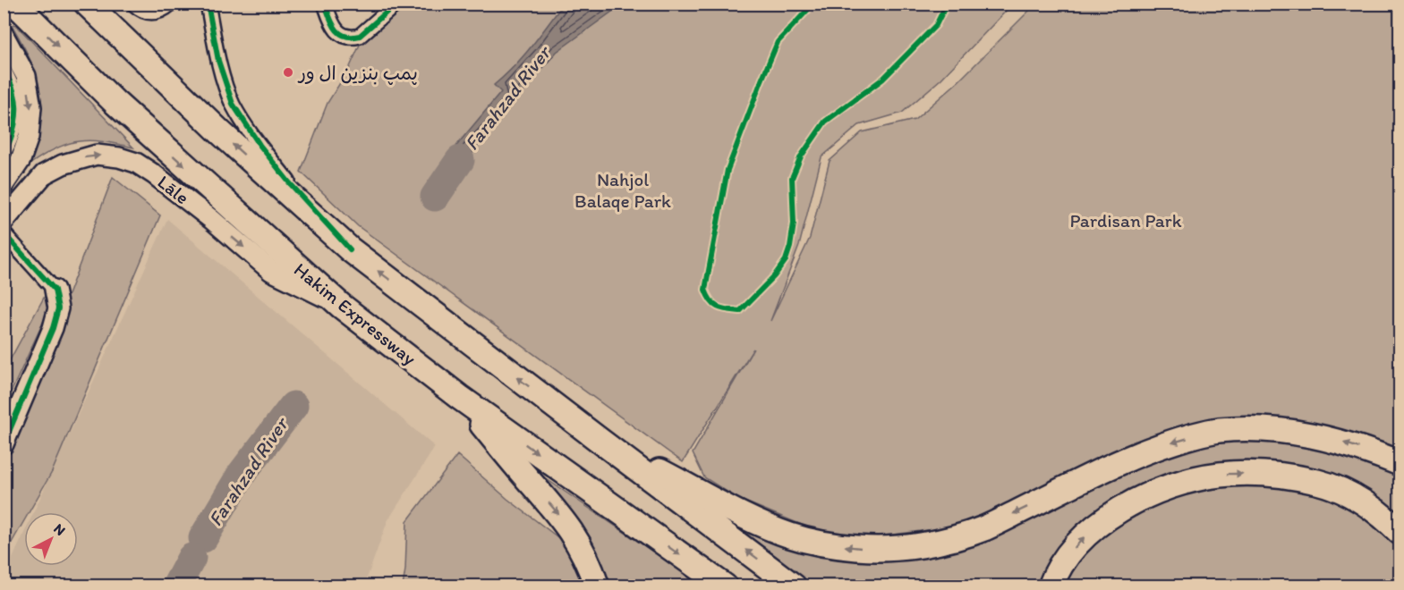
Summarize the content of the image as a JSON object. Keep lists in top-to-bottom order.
{
  "streets": {
    "highway": ["Hakim Expressway"],
    "main road": ["Lāle"]
  },
  "crossings": [
    ["Lāle", "Hakim Expressway"]
  ],
  "one_way": ["Lāle"],
  "water": ["Farahzad River"],
  "parks": ["Nahjol Balaqe Park", "Pardisan Park"],
  "places": ["پمپ بنزین ال ور"],
  "north": "top right"
}
